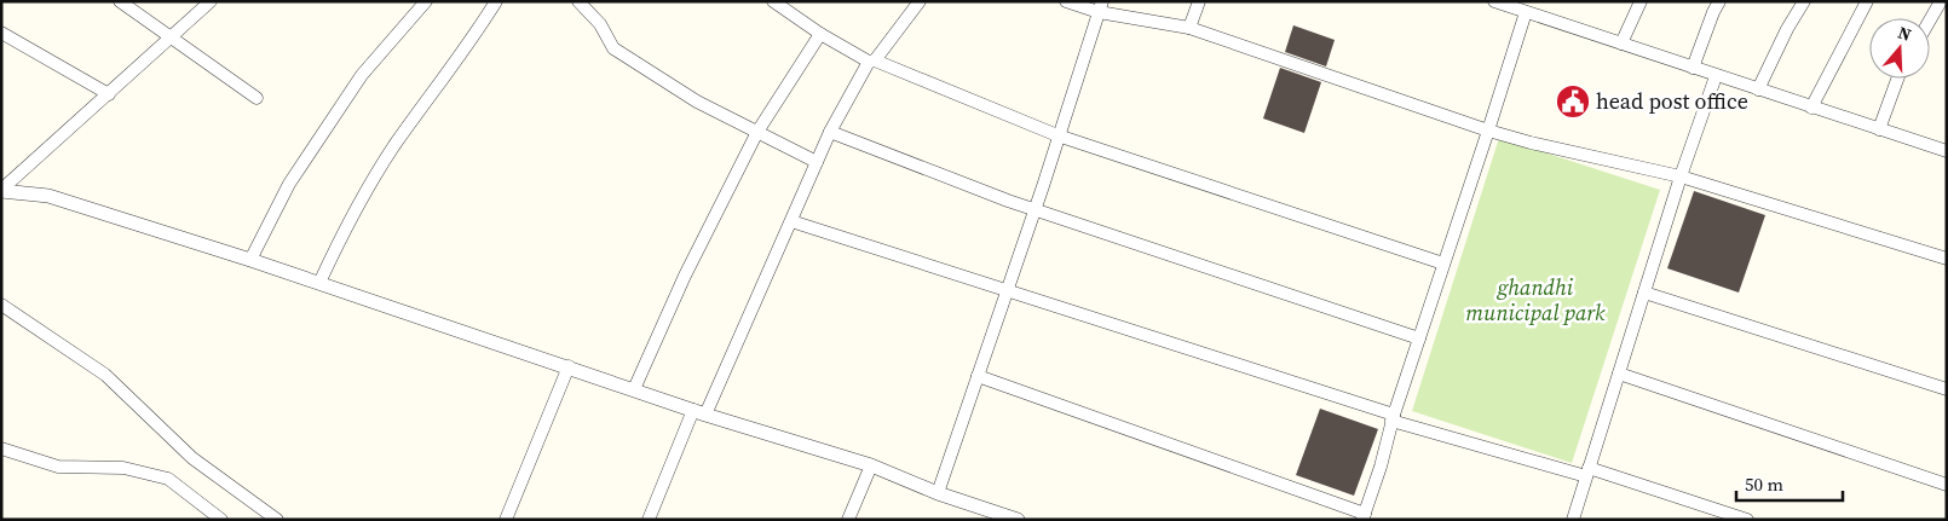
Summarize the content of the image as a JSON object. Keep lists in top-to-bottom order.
{
  "parks": ["ghandhi municipal park"],
  "places": {
    "public building": ["head post office"]
  },
  "scale_bar": "50 m",
  "north": "top"
}
